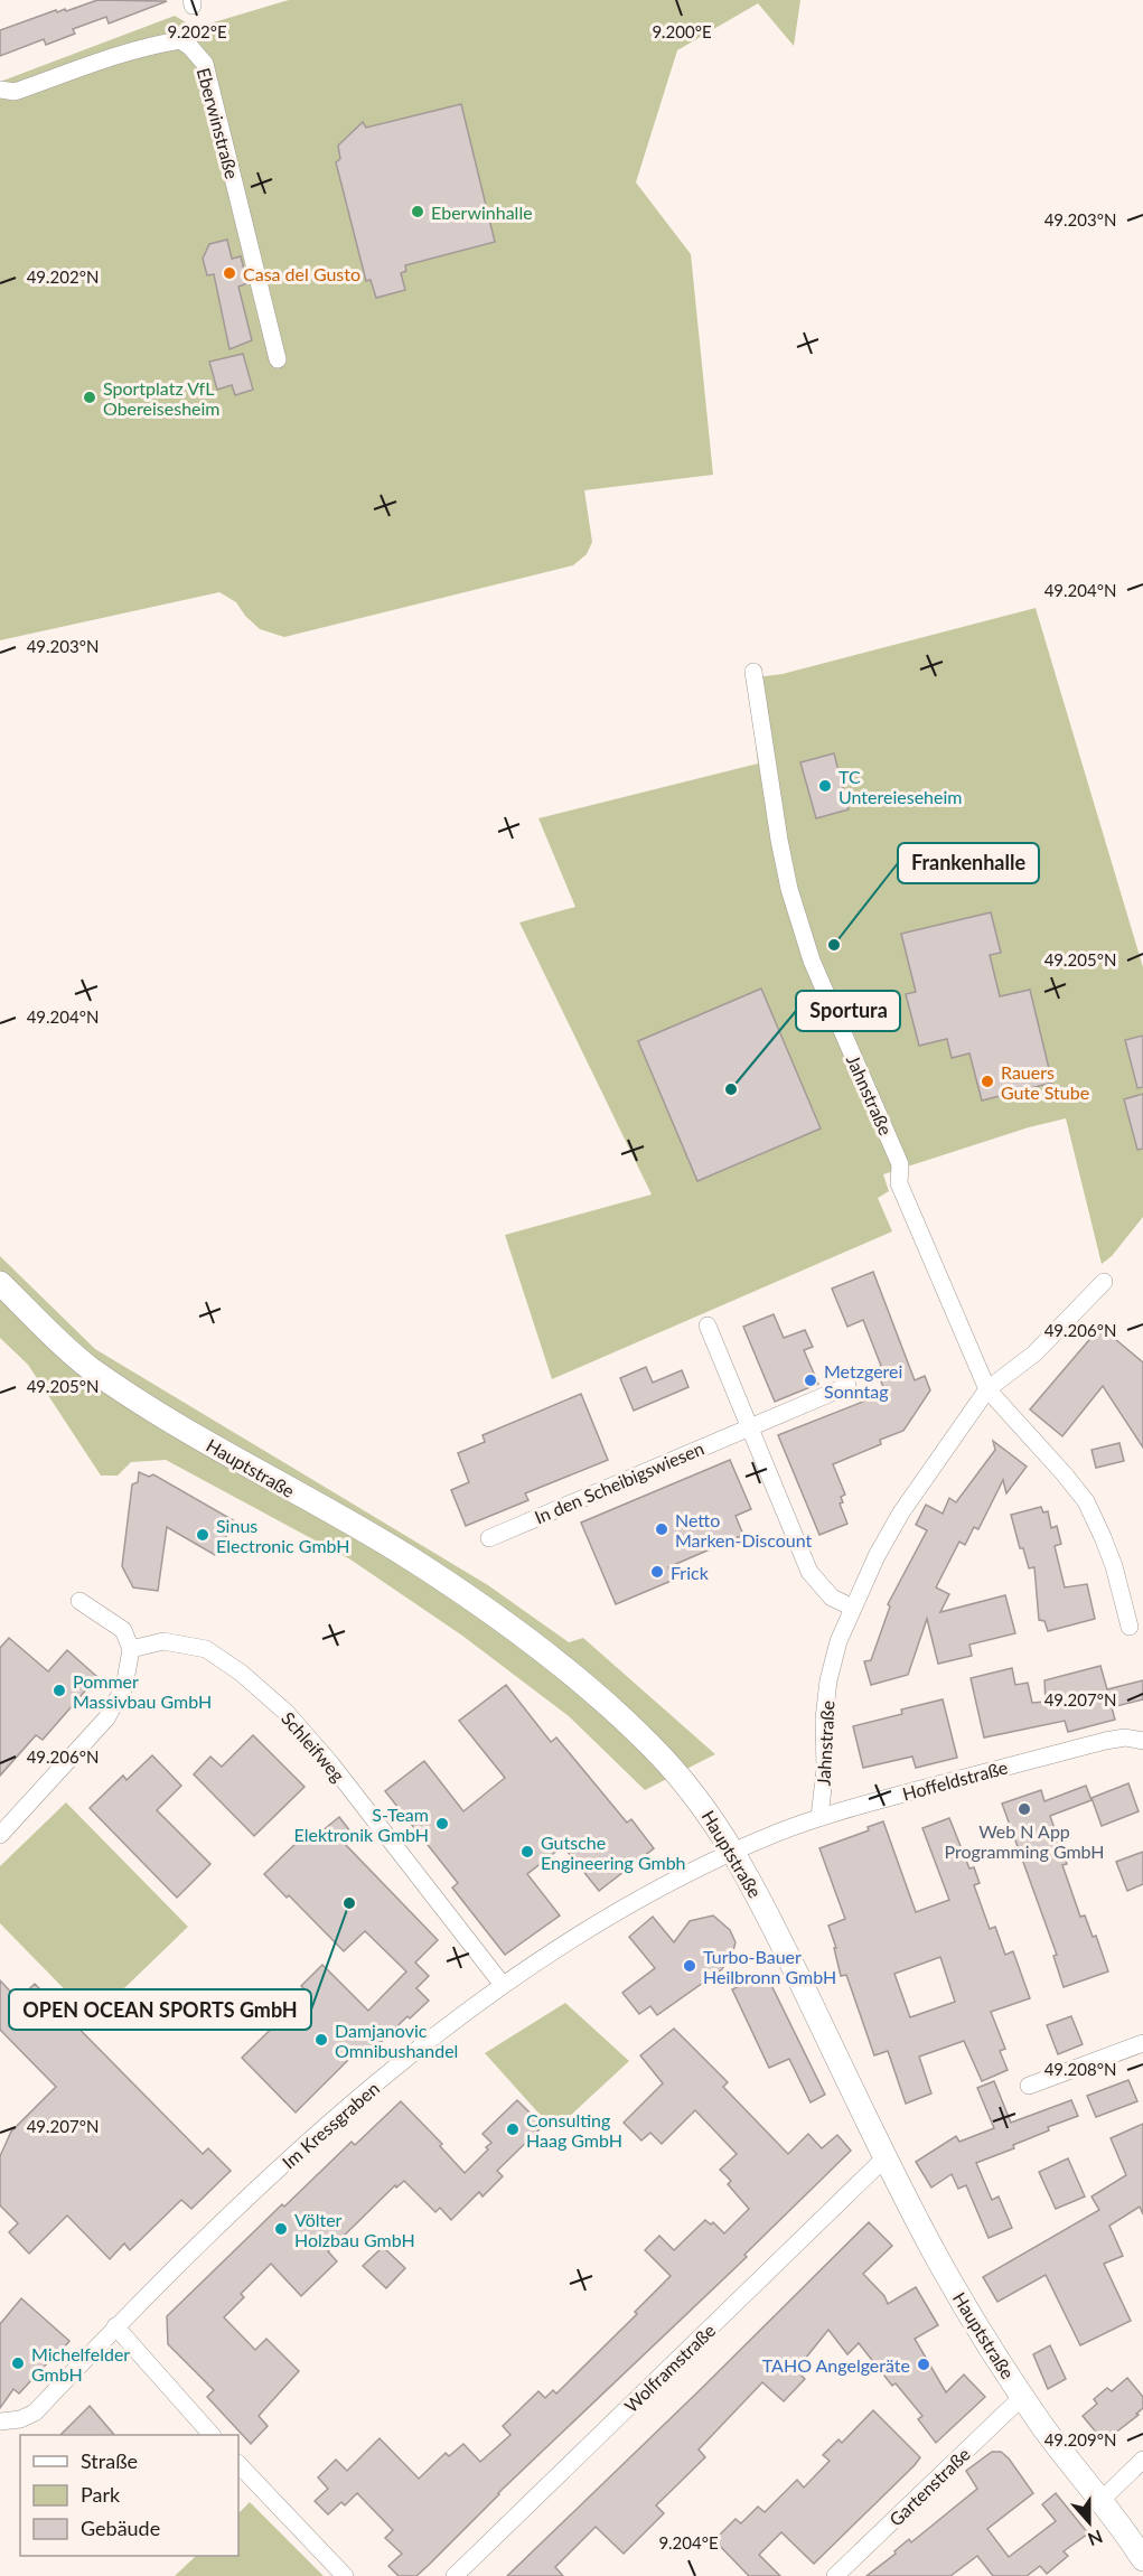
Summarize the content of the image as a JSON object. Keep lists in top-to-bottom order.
{
  "streets": {
    "main road": ["Hauptstraße"],
    "street": [
      "Eberwinstraße",
      "Jahnstraße",
      "In den Scheibigswiesen",
      "Schleifweg",
      "Hoffeldstraße",
      "Im Kressgraben",
      "Wolframstraße",
      "Gartenstraße"
    ]
  },
  "crossings": [
    ["Jahnstraße", "Hoffeldstraße"],
    ["Hauptstraße", "Hoffeldstraße"],
    ["Hauptstraße", "Im Kressgraben"],
    ["Hauptstraße", "Wolframstraße"],
    ["Hauptstraße", "Gartenstraße"],
    ["Schleifweg", "Im Kressgraben"],
    ["Hoffeldstraße", "Im Kressgraben"]
  ],
  "places": [
    "Eberwinhalle",
    "Casa del Gusto",
    "Sportplatz VfL Obereisesheim",
    "TC Untereieseheim",
    "Frankenhalle",
    "Rauers Gute Stube",
    "Sportura",
    "Metzgerei Sonntag",
    "Netto Marken-Discount",
    "Sinus Electronic GmbH",
    "Frick",
    "Pommer Massivbau GmbH",
    "Web N App Programming GmbH",
    "S-Team Elektronik GmbH",
    "Gutsche Engineering Gmbh",
    "OPEN OCEAN SPORTS GmbH",
    "Turbo-Bauer Heilbronn GmbH",
    "Damjanovic Omnibushandel",
    "Consulting Haag GmbH",
    "Völter Holzbau GmbH",
    "Michelfelder GmbH",
    "TAHO Angelgeräte"
  ],
  "legend": ["Straße", "Park", "Gebäude"],
  "north": "bottom",
  "coordinates": [
    "9.202°E",
    "9.200°E",
    "49.203°N",
    "49.202°N",
    "49.204°N",
    "49.205°N",
    "49.206°N",
    "49.207°N",
    "49.208°N",
    "49.209°N",
    "9.204°E"
  ]
}
